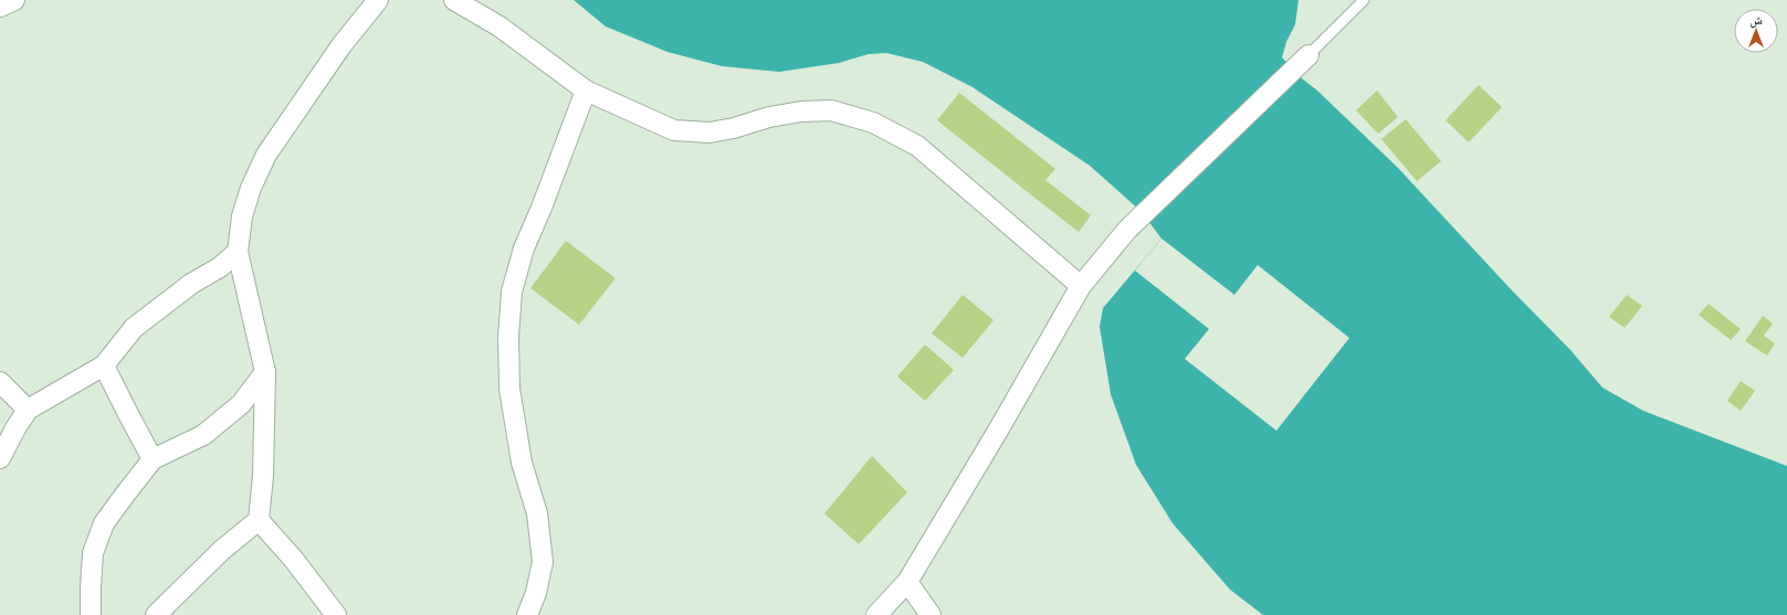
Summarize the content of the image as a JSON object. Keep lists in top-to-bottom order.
{
  "north": "top"
}
